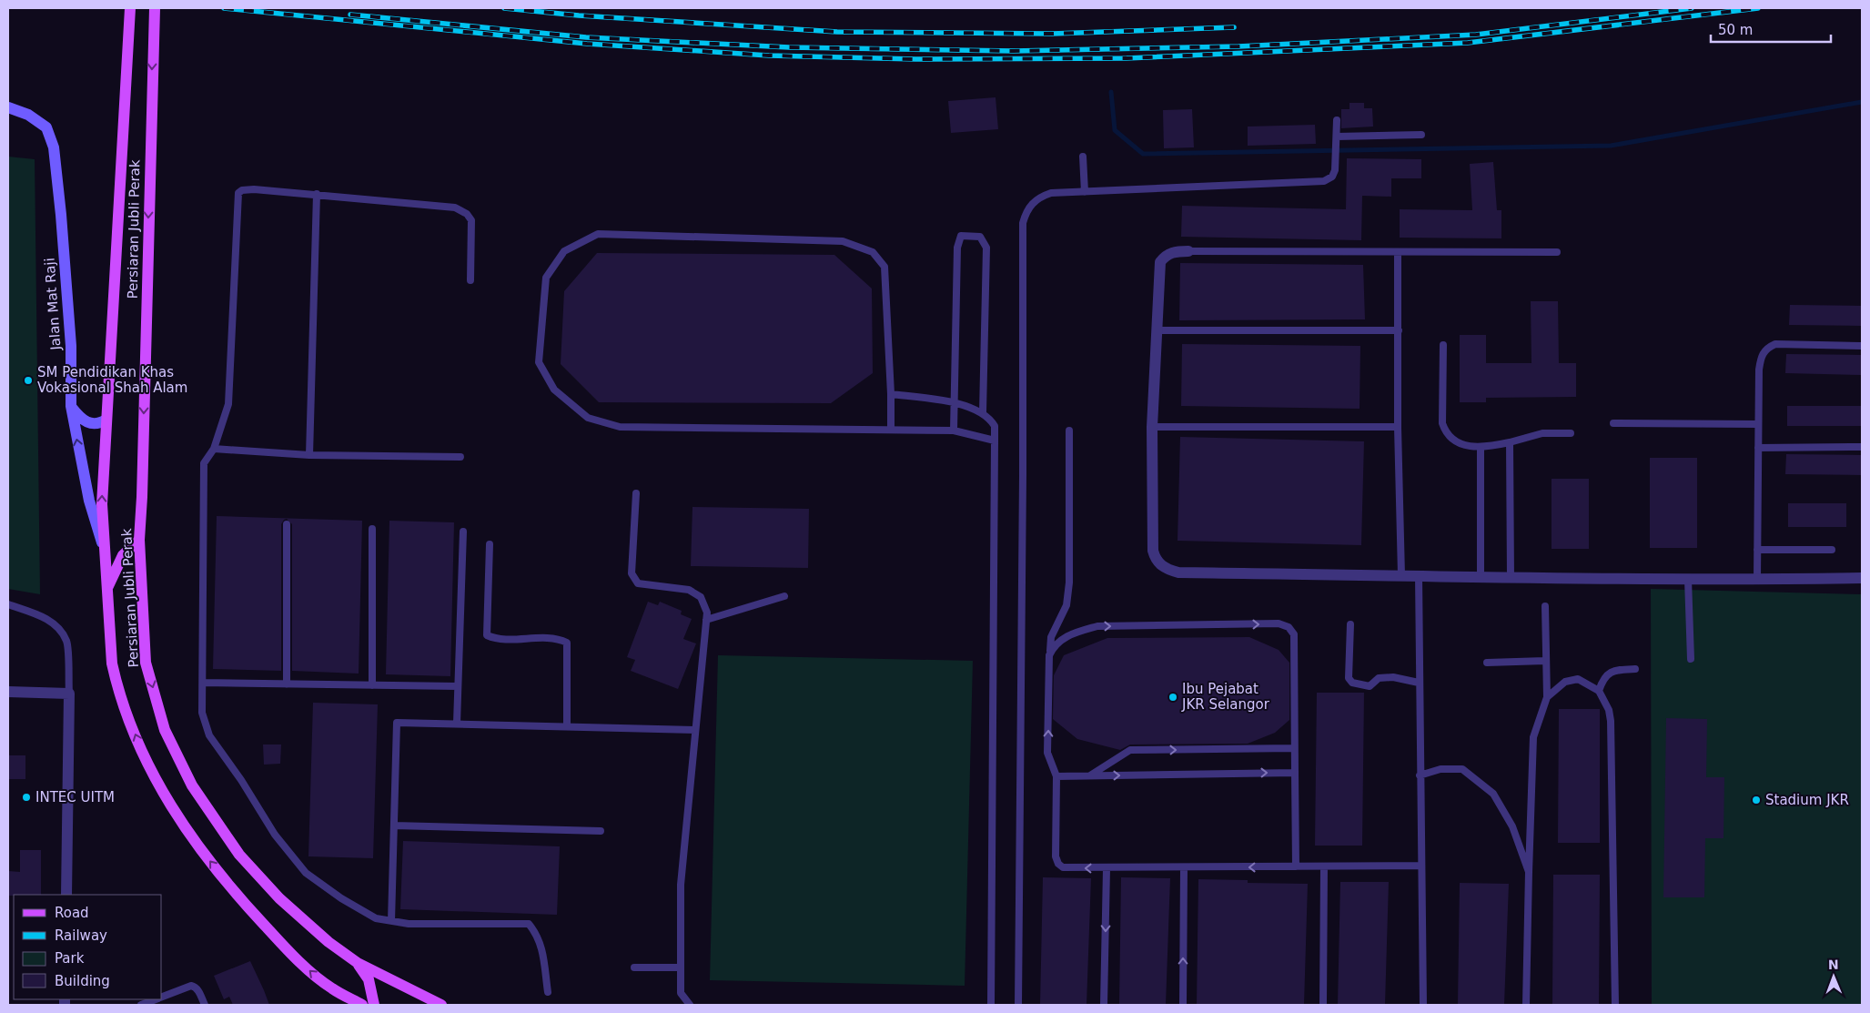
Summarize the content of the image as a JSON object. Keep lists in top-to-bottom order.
{
  "streets": {
    "main road": ["Persiaran Jubli Perak"],
    "street": ["Jalan Mat Raji"]
  },
  "crossings": [
    ["Persiaran Jubli Perak", "Jalan Mat Raji"]
  ],
  "places": [
    "SM Pendidikan Khas Vokasional Shah Alam",
    "Ibu Pejabat JKR Selangor",
    "INTEC UITM",
    "Stadium JKR"
  ],
  "legend": [
    "Road",
    "Railway",
    "Park",
    "Building"
  ],
  "scale_bar": "50 m",
  "north": "top"
}
